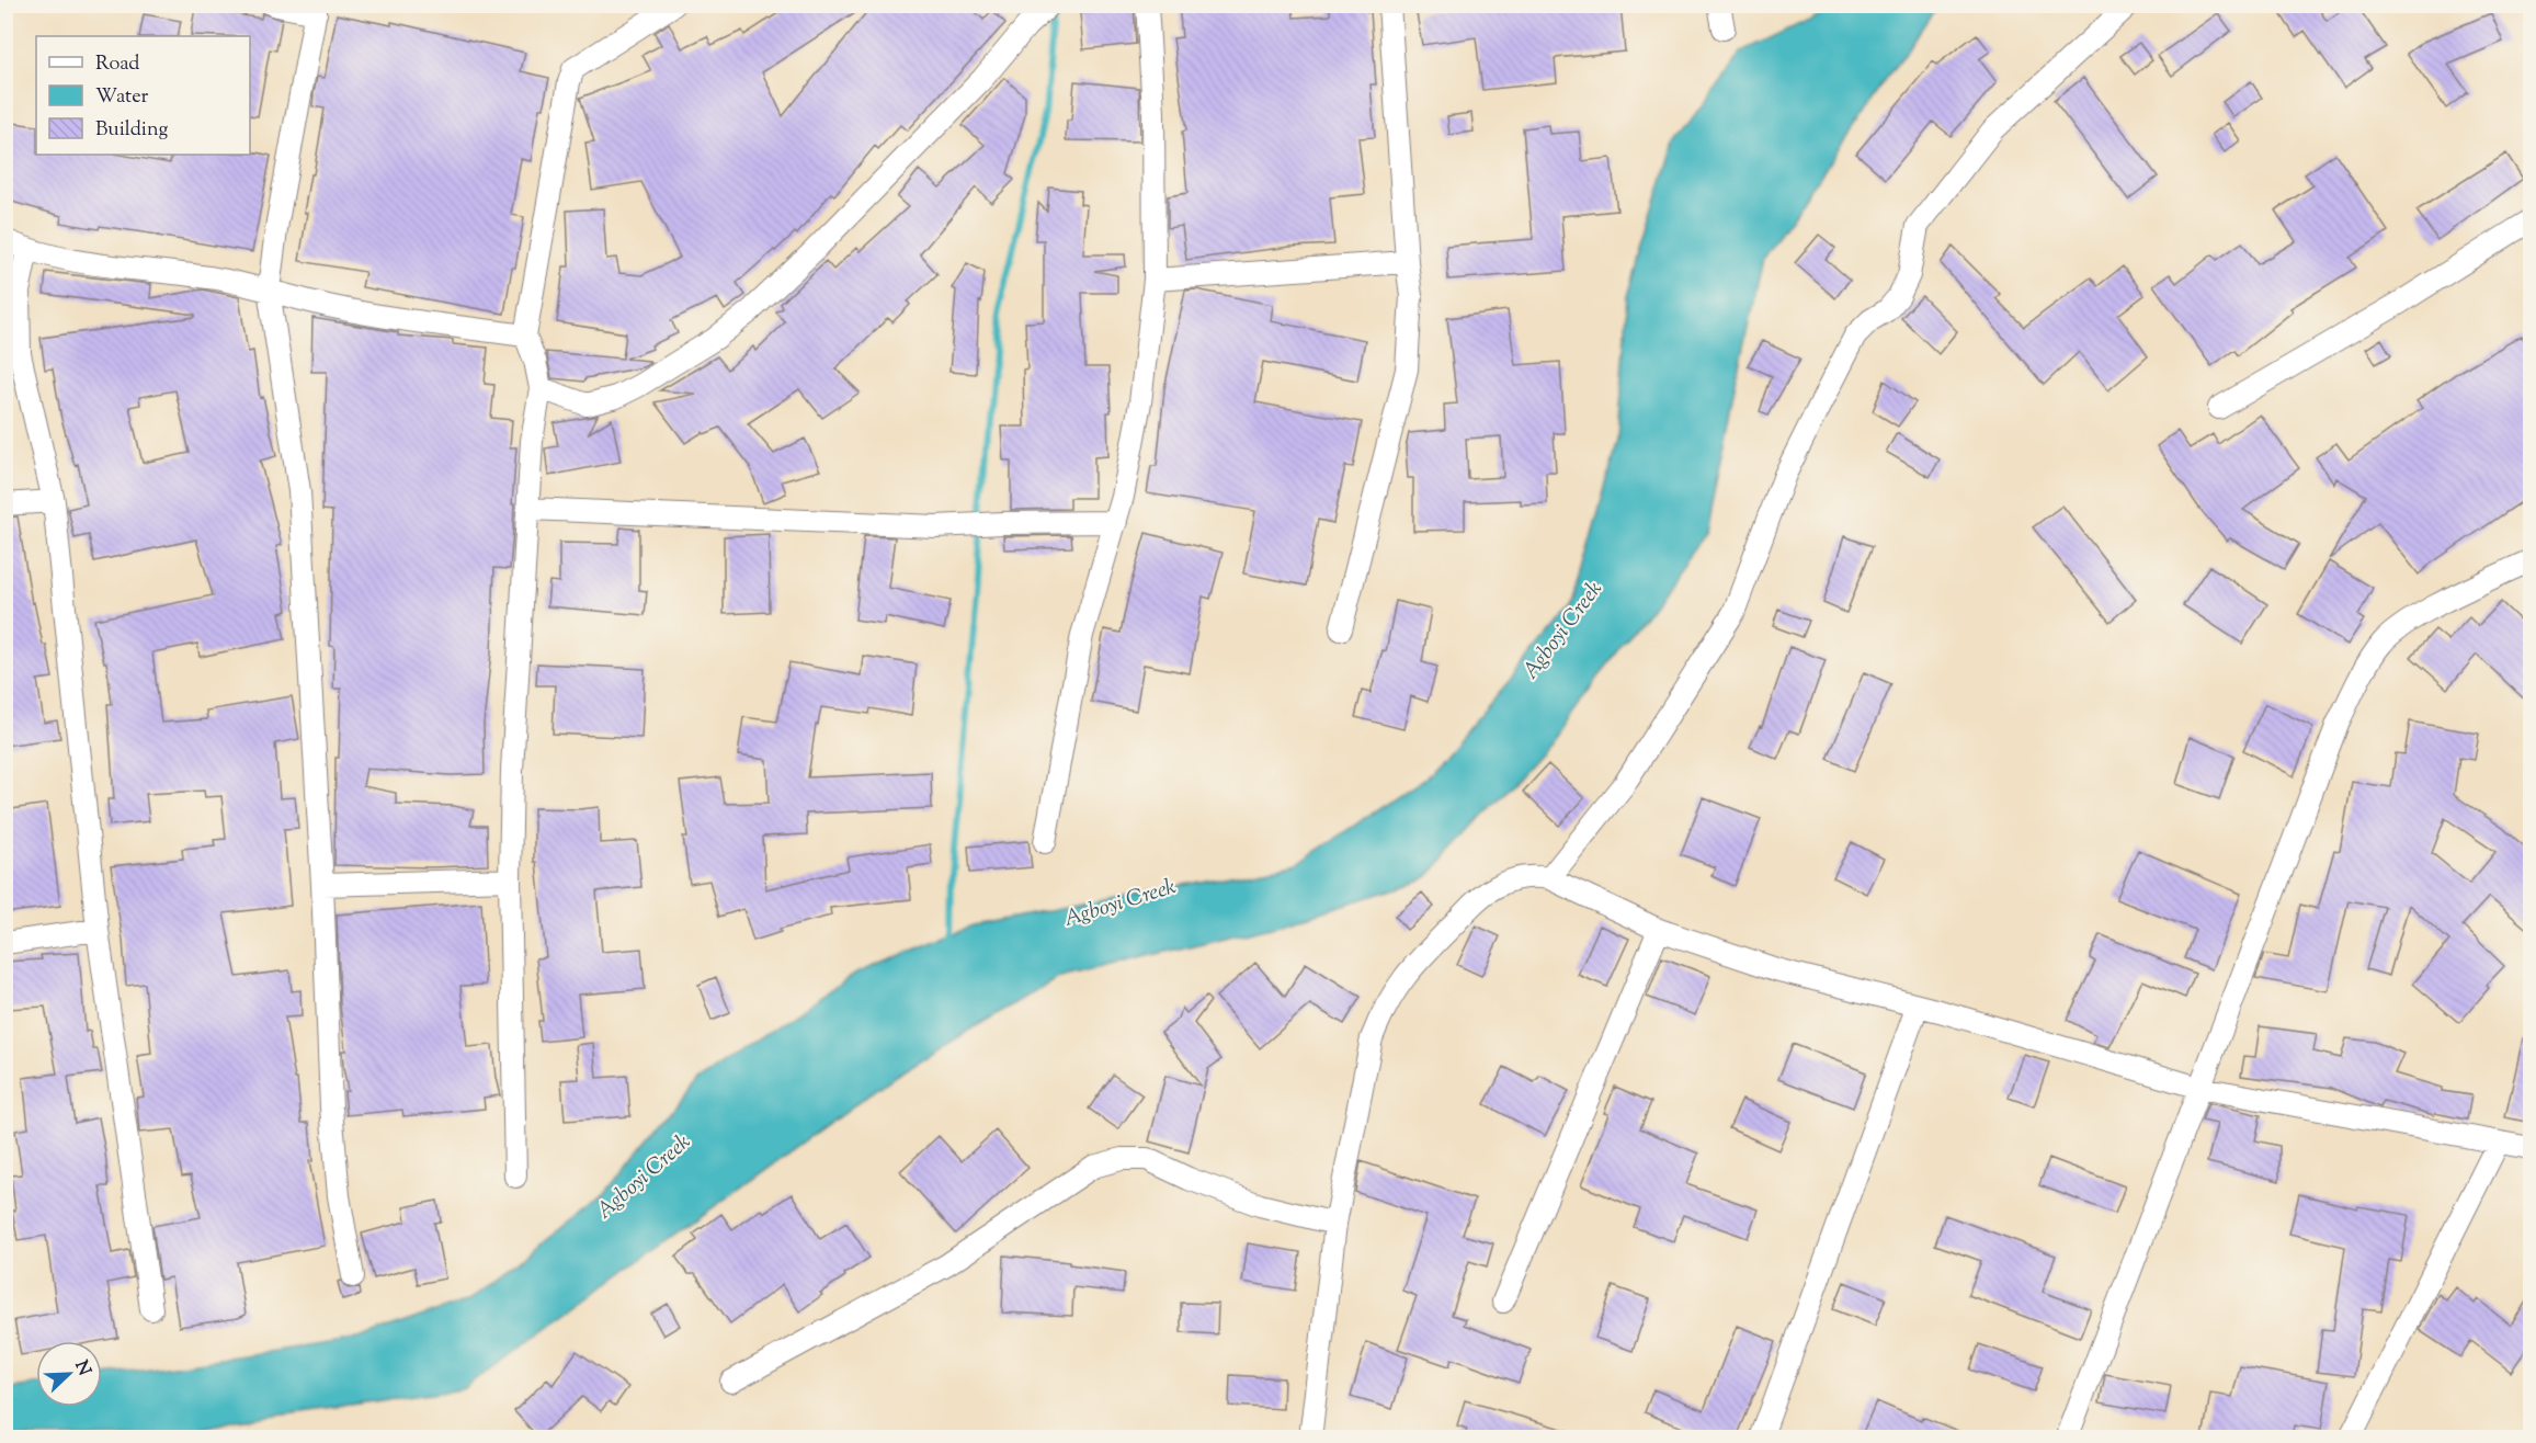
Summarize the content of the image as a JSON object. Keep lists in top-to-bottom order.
{
  "water": ["Agboyi Creek"],
  "legend": ["Road", "Water", "Building"],
  "north": "top right"
}
